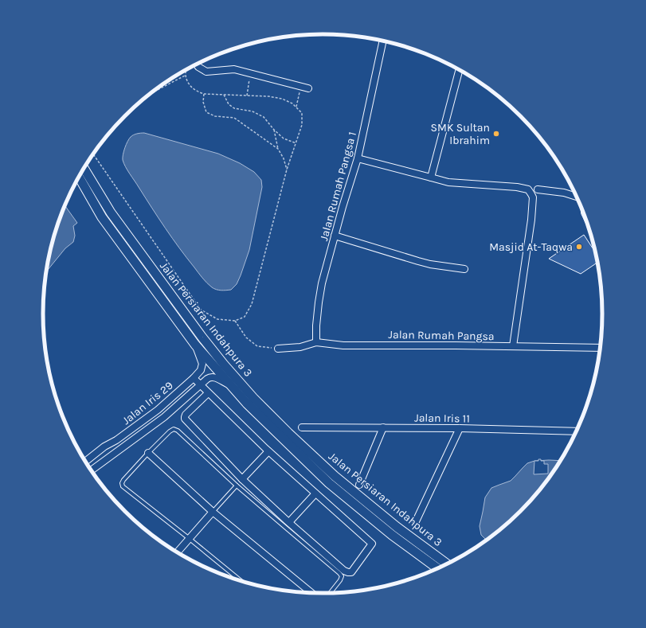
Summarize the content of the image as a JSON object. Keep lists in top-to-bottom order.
{
  "streets": {
    "main road": ["Jalan Persiaran Indahpura 3"],
    "street": [
      "Jalan Rumah Pangsa 1",
      "Jalan Rumah Pangsa",
      "Jalan Iris 29",
      "Jalan Iris 11"
    ]
  },
  "crossings": [
    ["Jalan Rumah Pangsa 1", "Jalan Rumah Pangsa"],
    ["Jalan Persiaran Indahpura 3", "Jalan Iris 29"]
  ],
  "places": ["SMK Sultan Ibrahim", "Masjid At-Taqwa"]
}
